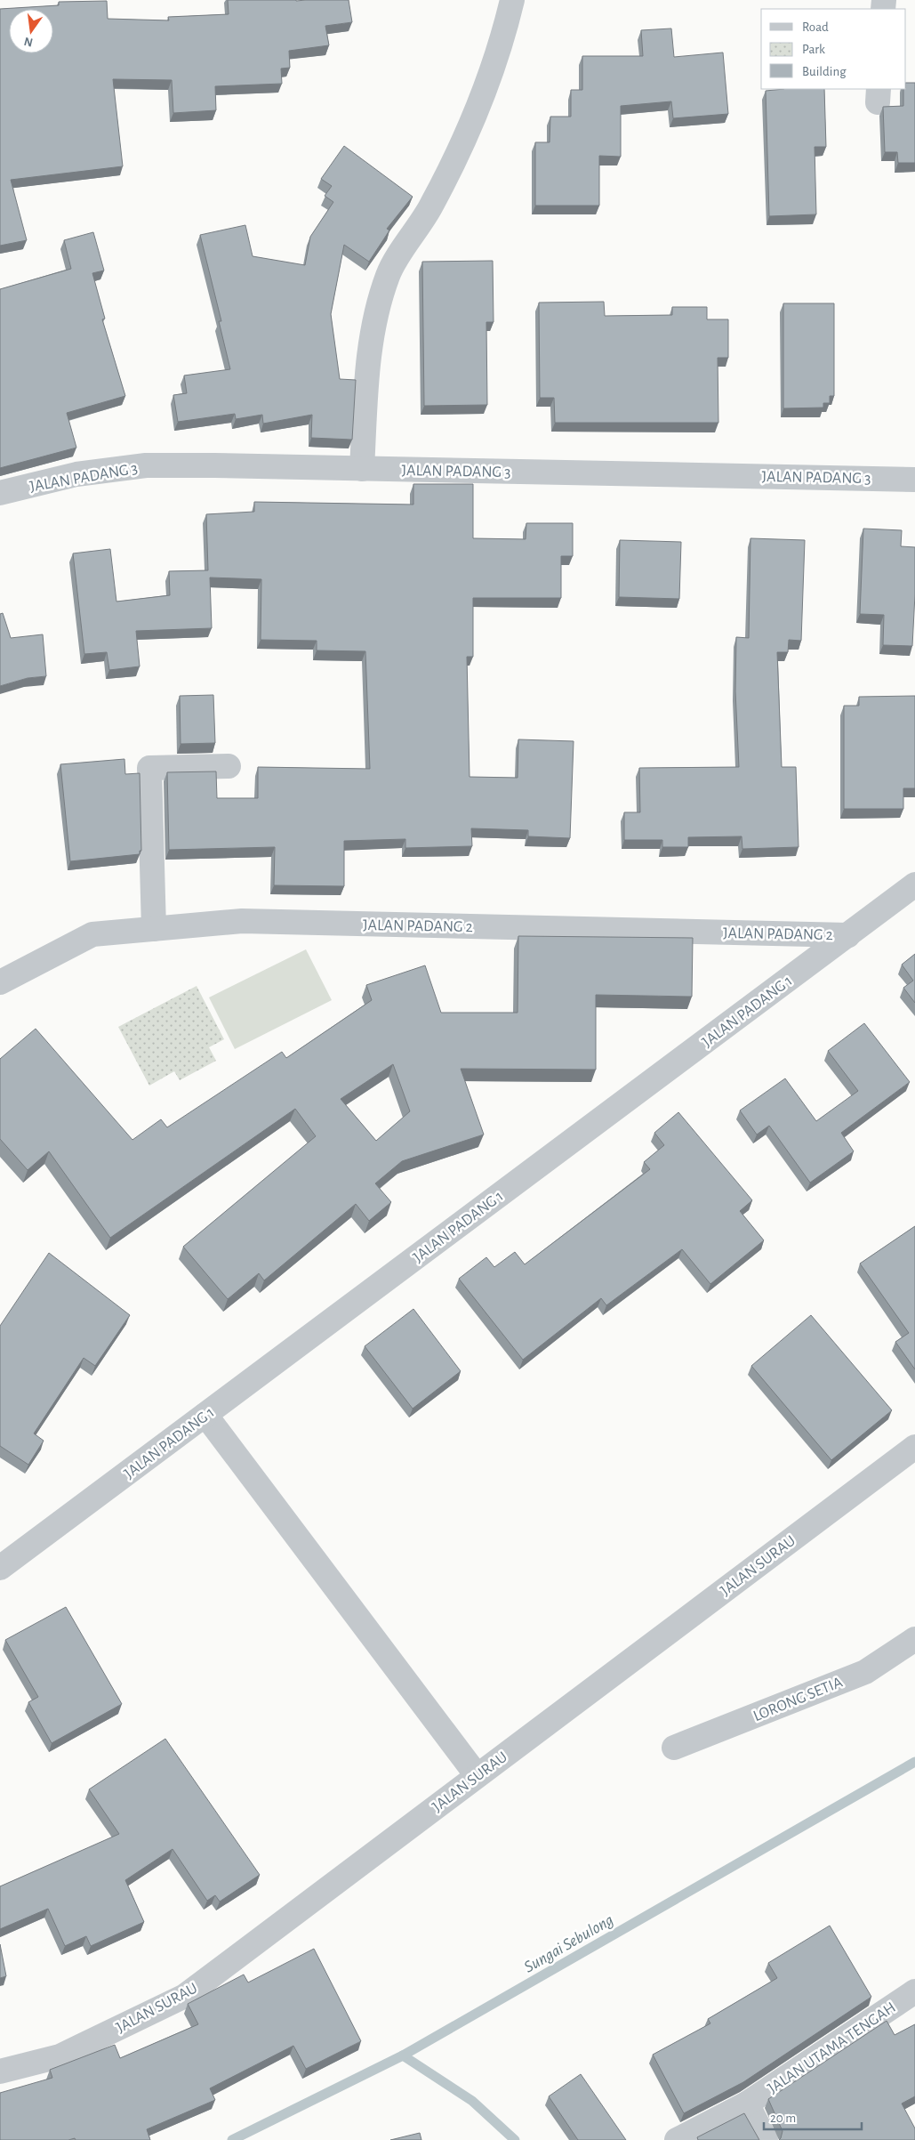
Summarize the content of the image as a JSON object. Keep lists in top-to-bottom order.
{
  "streets": {
    "street": [
      "JALAN PADANG 3",
      "JALAN PADANG 2",
      "JALAN PADANG 1",
      "JALAN SURAU",
      "LORONG SETIA",
      "JALAN UTAMA TENGAH"
    ]
  },
  "crossings": [
    ["JALAN PADANG 2", "JALAN PADANG 1"]
  ],
  "water": ["Sungai Sebulong"],
  "legend": ["Road", "Park", "Building"],
  "scale_bar": "20 m",
  "north": "bottom"
}
